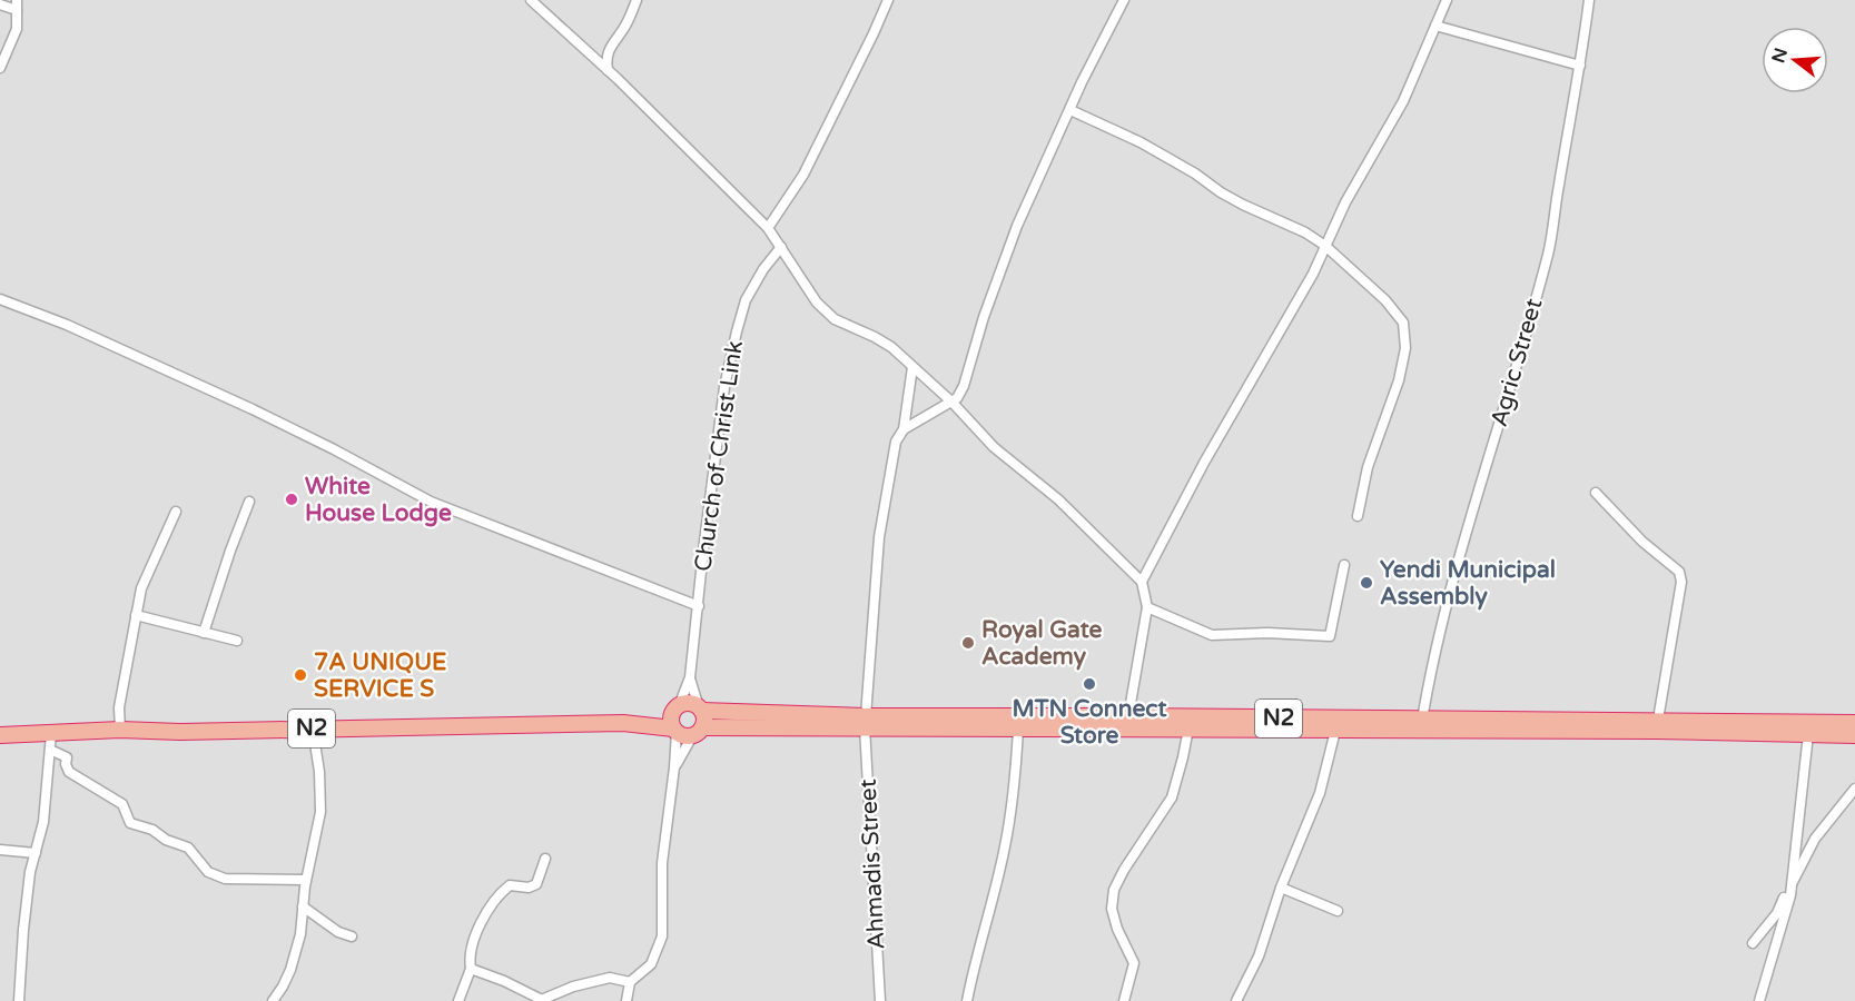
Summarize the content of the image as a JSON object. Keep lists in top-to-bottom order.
{
  "streets": {
    "highway": ["N2"],
    "street": ["Agric Street", "Church of Christ Link", "Ahmadis Street"]
  },
  "crossings": [
    ["Agric Street", "N2"],
    ["Church of Christ Link", "N2"],
    ["N2", "Ahmadis Street"]
  ],
  "places": [
    "White House Lodge",
    "Yendi Municipal Assembly",
    "Royal Gate Academy",
    "7A UNIQUE SERVICE S",
    "MTN Connect Store"
  ],
  "north": "left"
}
